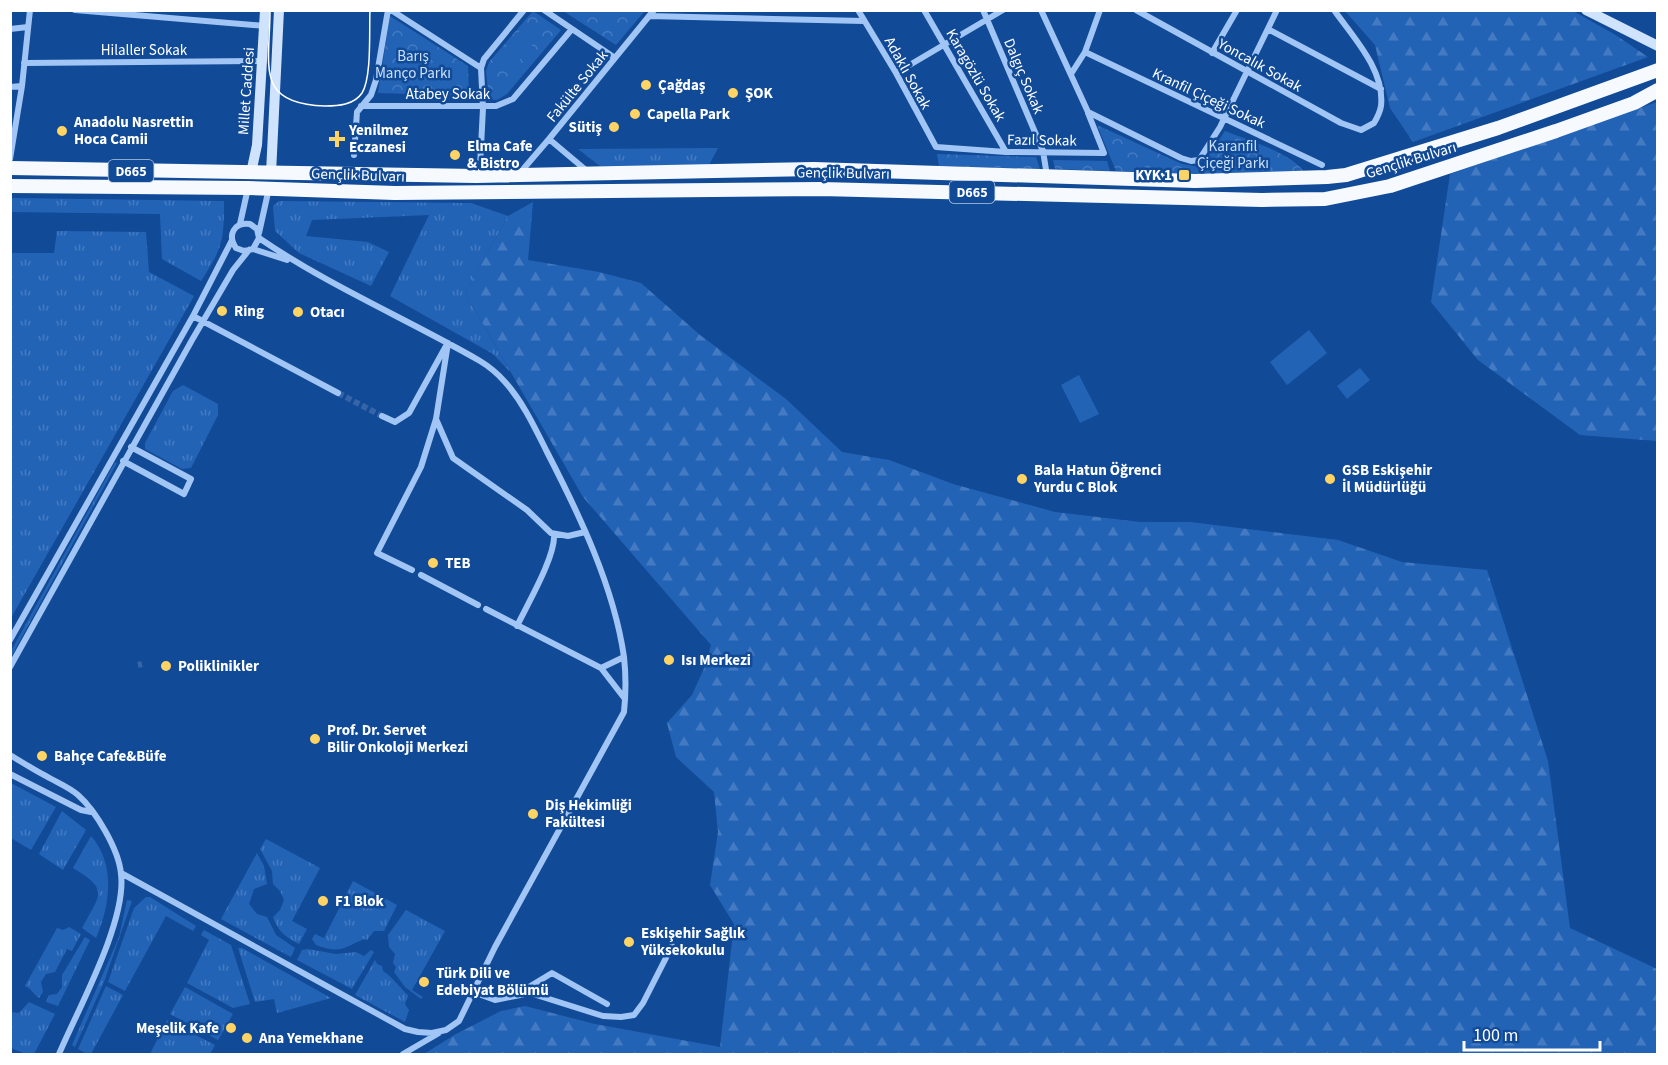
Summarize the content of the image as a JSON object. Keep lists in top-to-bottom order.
{
  "streets": {
    "highway": ["Gençlik Bulvarı", "D665"],
    "main road": ["Millet Caddesi"],
    "street": [
      "Hilaller Sokak",
      "Yoncalık Sokak",
      "Adaklı Sokak",
      "Karagözlü Sokak",
      "Dalgıç Sokak",
      "Fakülte Sokak",
      "Atabey Sokak",
      "Kranfil Çiçeği Sokak",
      "Fazıl Sokak"
    ]
  },
  "crossings": [
    ["Hilaller Sokak", "Millet Caddesi"],
    ["Adaklı Sokak", "Fazıl Sokak"],
    ["Karagözlü Sokak", "Fazıl Sokak"],
    ["Dalgıç Sokak", "Fazıl Sokak"],
    ["Dalgıç Sokak", "Gençlik Bulvarı"],
    ["Fakülte Sokak", "Gençlik Bulvarı"],
    ["Millet Caddesi", "Gençlik Bulvarı"]
  ],
  "parks": ["Barış Manço Parkı", "Karanfil Çiçeği Parkı"],
  "places": {
    "other": [
      "Çağdaş",
      "ŞOK",
      "Capella Park",
      "Sütiş",
      "Anadolu Nasrettin Hoca Camii",
      "Elma Cafe & Bistro",
      "Ring",
      "Otacı",
      "Bala Hatun Öğrenci Yurdu C Blok",
      "GSB Eskişehir İl Müdürlüğü",
      "TEB",
      "Isı Merkezi",
      "Poliklinikler",
      "Prof. Dr. Servet Bilir Onkoloji Merkezi",
      "Bahçe Cafe&Büfe",
      "Diş Hekimliği Fakültesi",
      "F1 Blok",
      "Eskişehir Sağlık Yüksekokulu",
      "Türk Dili ve Edebiyat Bölümü",
      "Meşelik Kafe",
      "Ana Yemekhane"
    ],
    "health": ["Yenilmez Eczanesi"],
    "transit": ["KYK 1"]
  },
  "scale_bar": "100 m"
}
